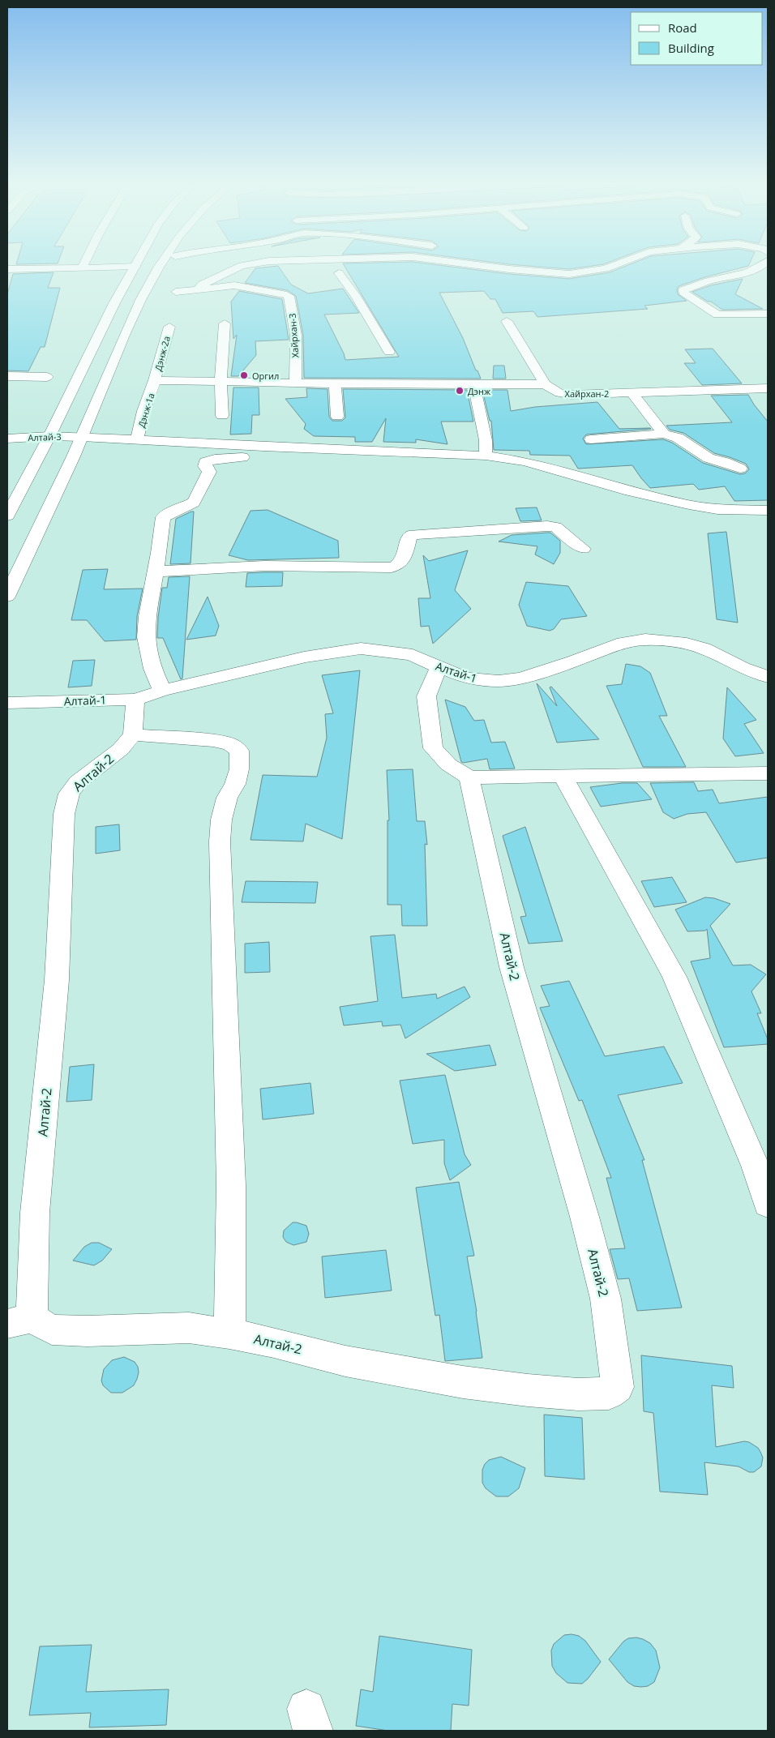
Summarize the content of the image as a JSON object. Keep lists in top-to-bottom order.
{
  "streets": {
    "street": [
      "Хайрхан-3",
      "Дэнж-2а",
      "Хайрхан-2",
      "Дэнж-1а",
      "Алтай-3",
      "Алтай-1",
      "Алтай-2"
    ]
  },
  "crossings": [
    ["Дэнж-2а", "Дэнж-1а"],
    ["Дэнж-1а", "Алтай-3"]
  ],
  "places": ["Оргил", "Дэнж"],
  "legend": ["Road", "Building"]
}
